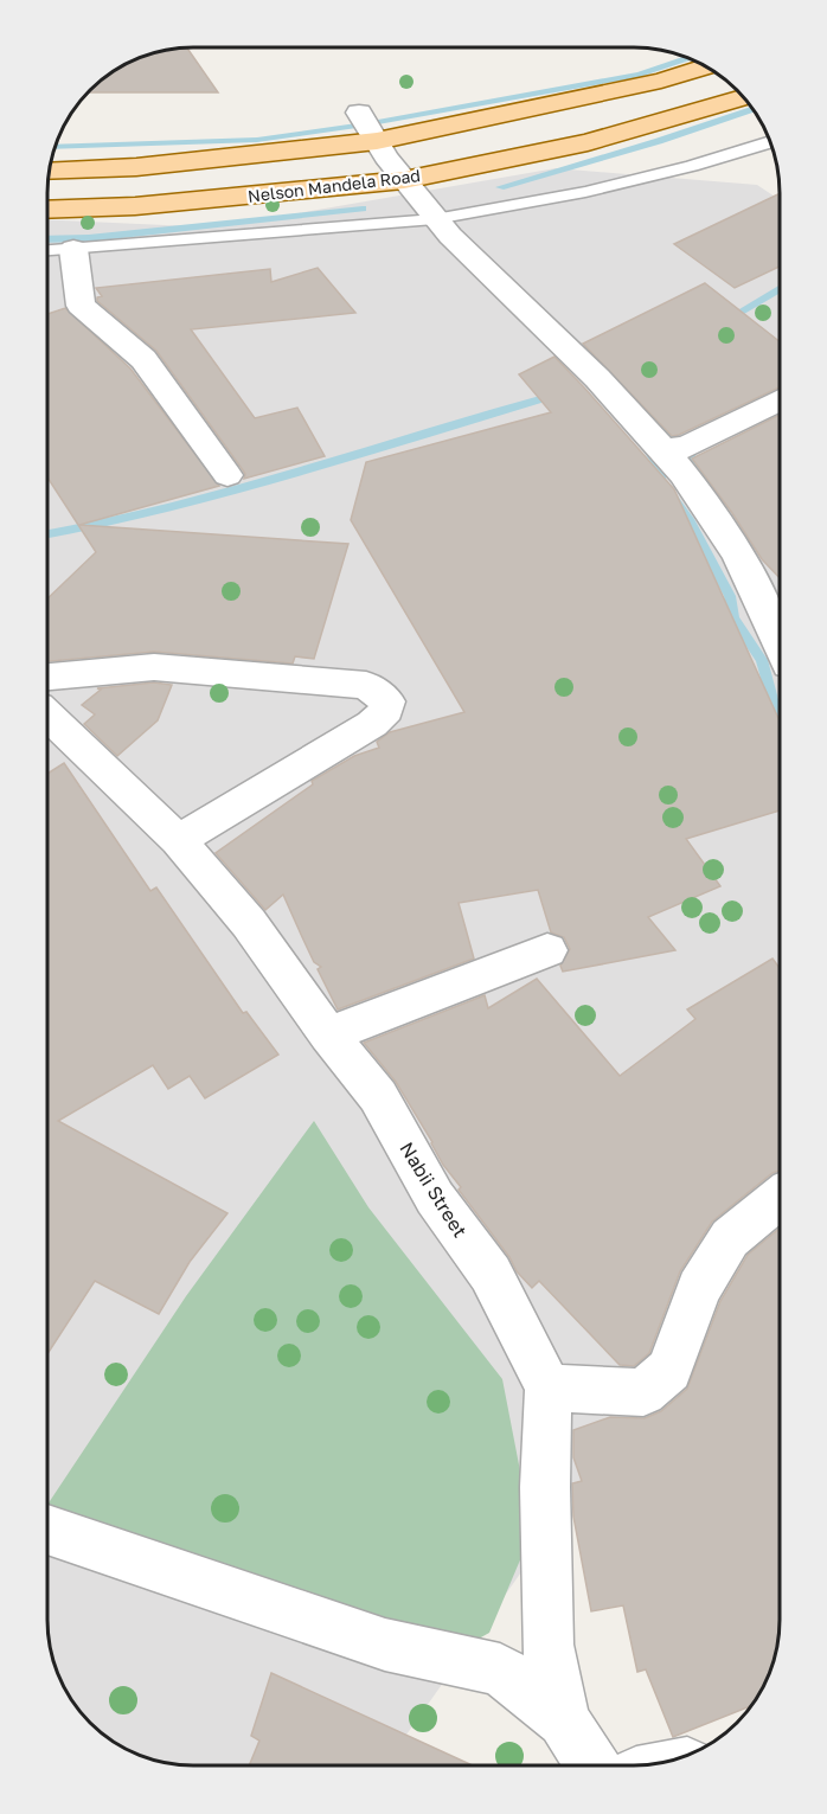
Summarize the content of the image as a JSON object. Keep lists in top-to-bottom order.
{
  "streets": {
    "main road": ["Nelson Mandela Road"],
    "street": ["Nabii Street"]
  }
}
